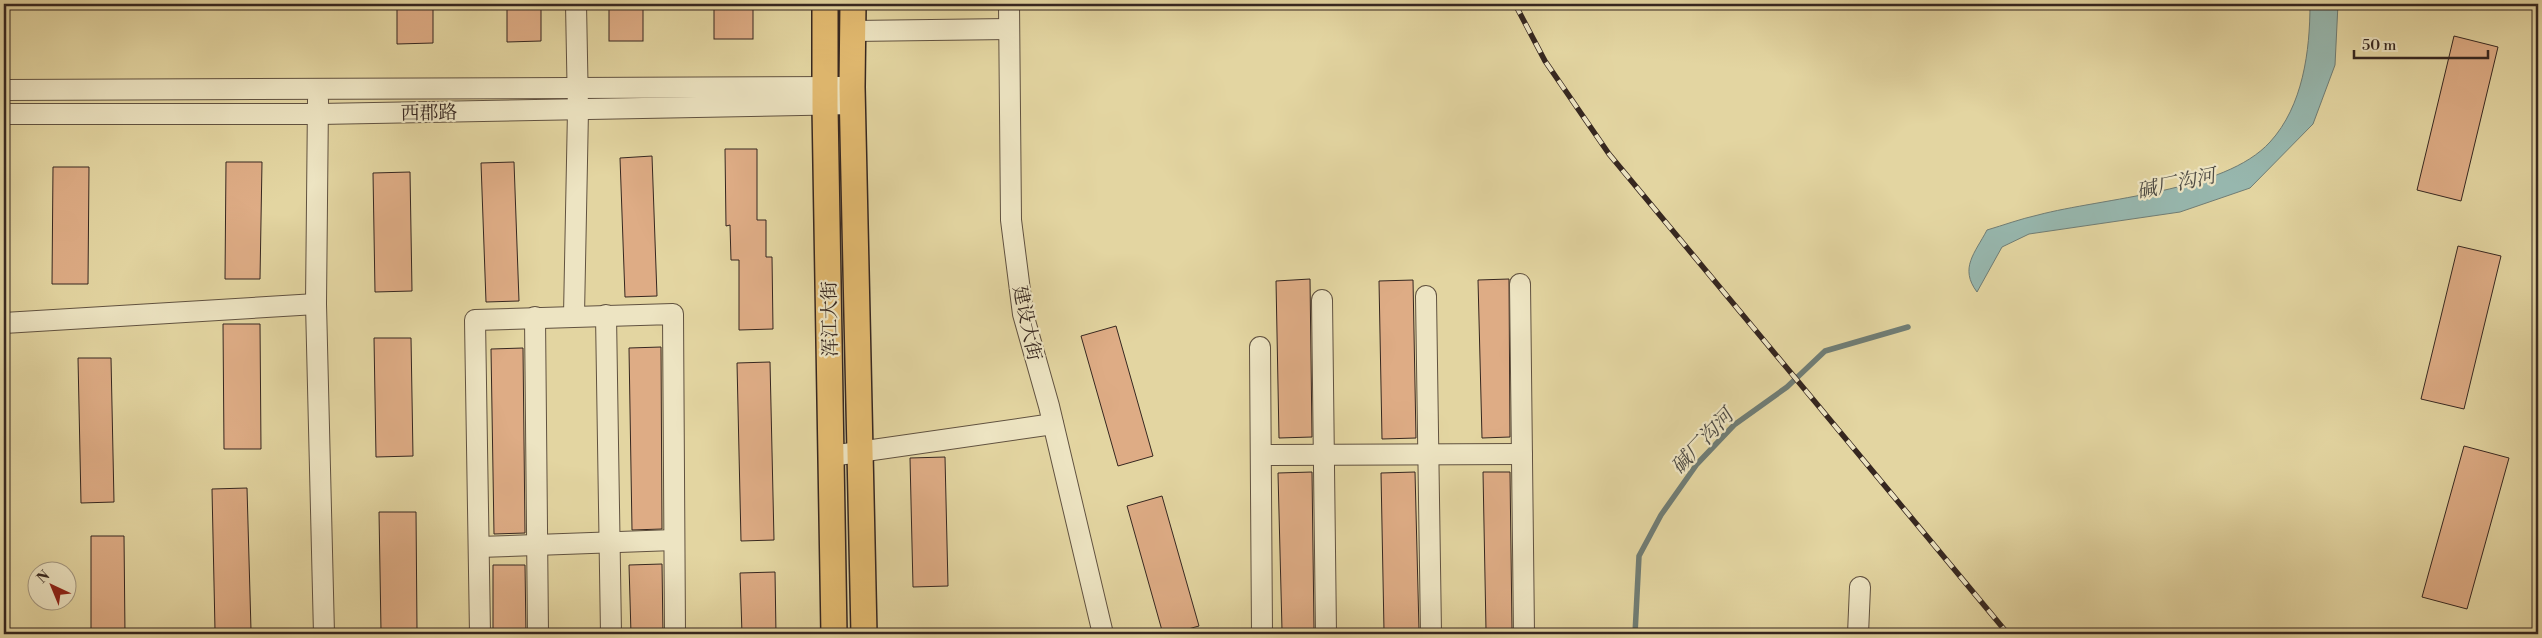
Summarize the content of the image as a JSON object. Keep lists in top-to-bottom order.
{
  "streets": {
    "main road": ["浑江大街"],
    "street": ["西郡路", "建设大街"]
  },
  "crossings": [
    ["西郡路", "浑江大街"]
  ],
  "water": ["碱厂沟河"],
  "scale_bar": "50 m",
  "north": "top left"
}
